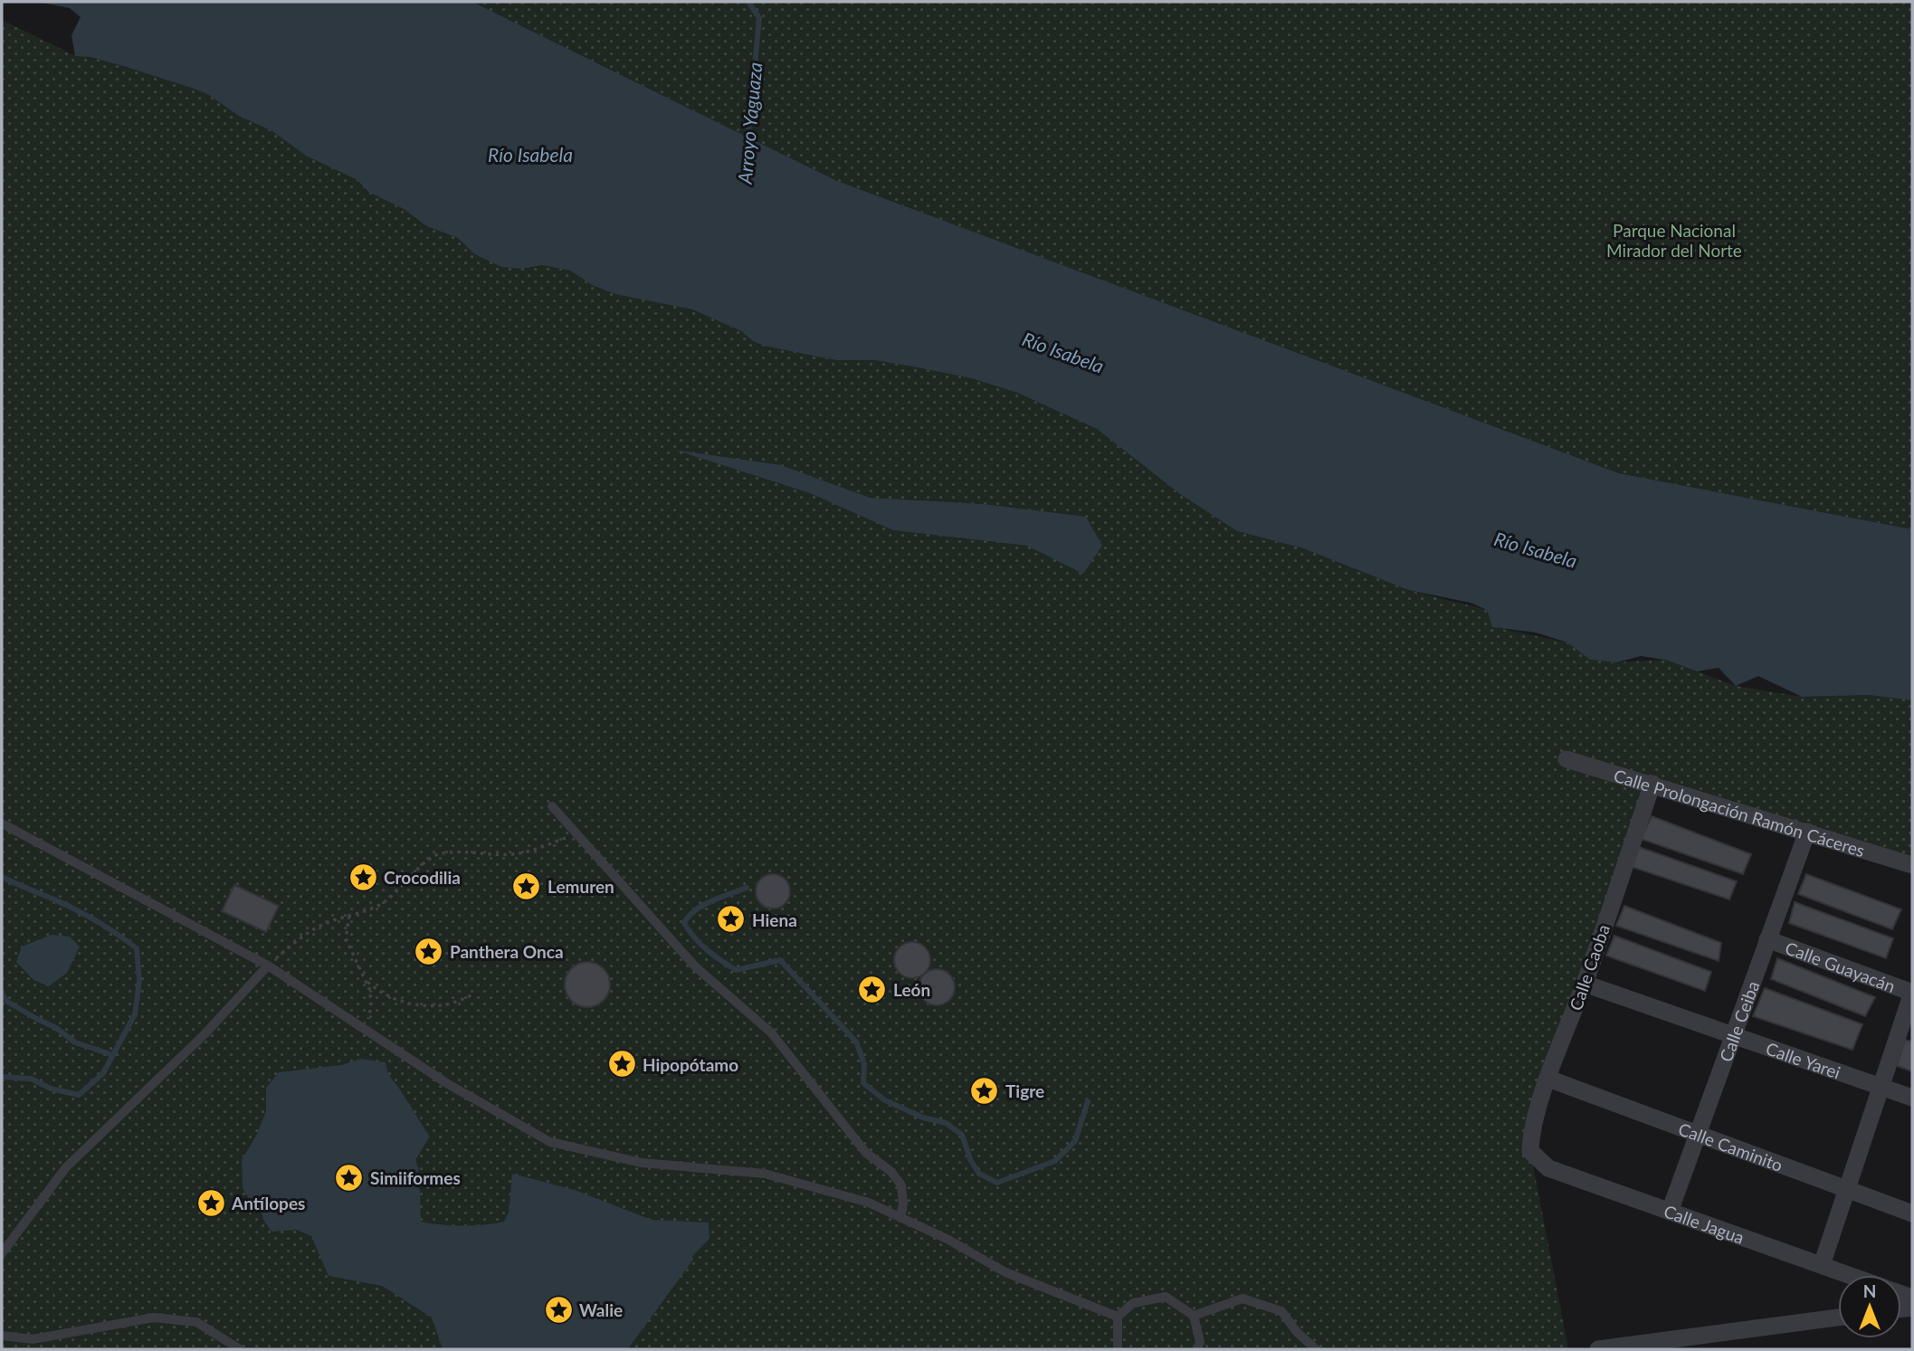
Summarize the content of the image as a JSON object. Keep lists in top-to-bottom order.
{
  "streets": {
    "street": [
      "Calle Prolongación Ramón Cáceres",
      "Calle Guayacán",
      "Calle Caoba",
      "Calle Ceiba",
      "Calle Yarei",
      "Calle Caminito",
      "Calle Jagua"
    ]
  },
  "crossings": [
    ["Calle Prolongación Ramón Cáceres", "Calle Caoba"],
    ["Calle Prolongación Ramón Cáceres", "Calle Ceiba"],
    ["Calle Guayacán", "Calle Ceiba"],
    ["Calle Caoba", "Calle Yarei"],
    ["Calle Caoba", "Calle Caminito"],
    ["Calle Caoba", "Calle Jagua"],
    ["Calle Ceiba", "Calle Yarei"],
    ["Calle Ceiba", "Calle Caminito"],
    ["Calle Ceiba", "Calle Jagua"]
  ],
  "water": ["Arroyo Yaguaza", "Río Isabela"],
  "parks": ["Parque Nacional Mirador del Norte"],
  "places": {
    "place": [
      "Crocodilia",
      "Lemuren",
      "Hiena",
      "Panthera Onca",
      "León",
      "Hipopótamo",
      "Tigre",
      "Simiiformes",
      "Antílopes",
      "Walie"
    ]
  },
  "north": "top"
}
